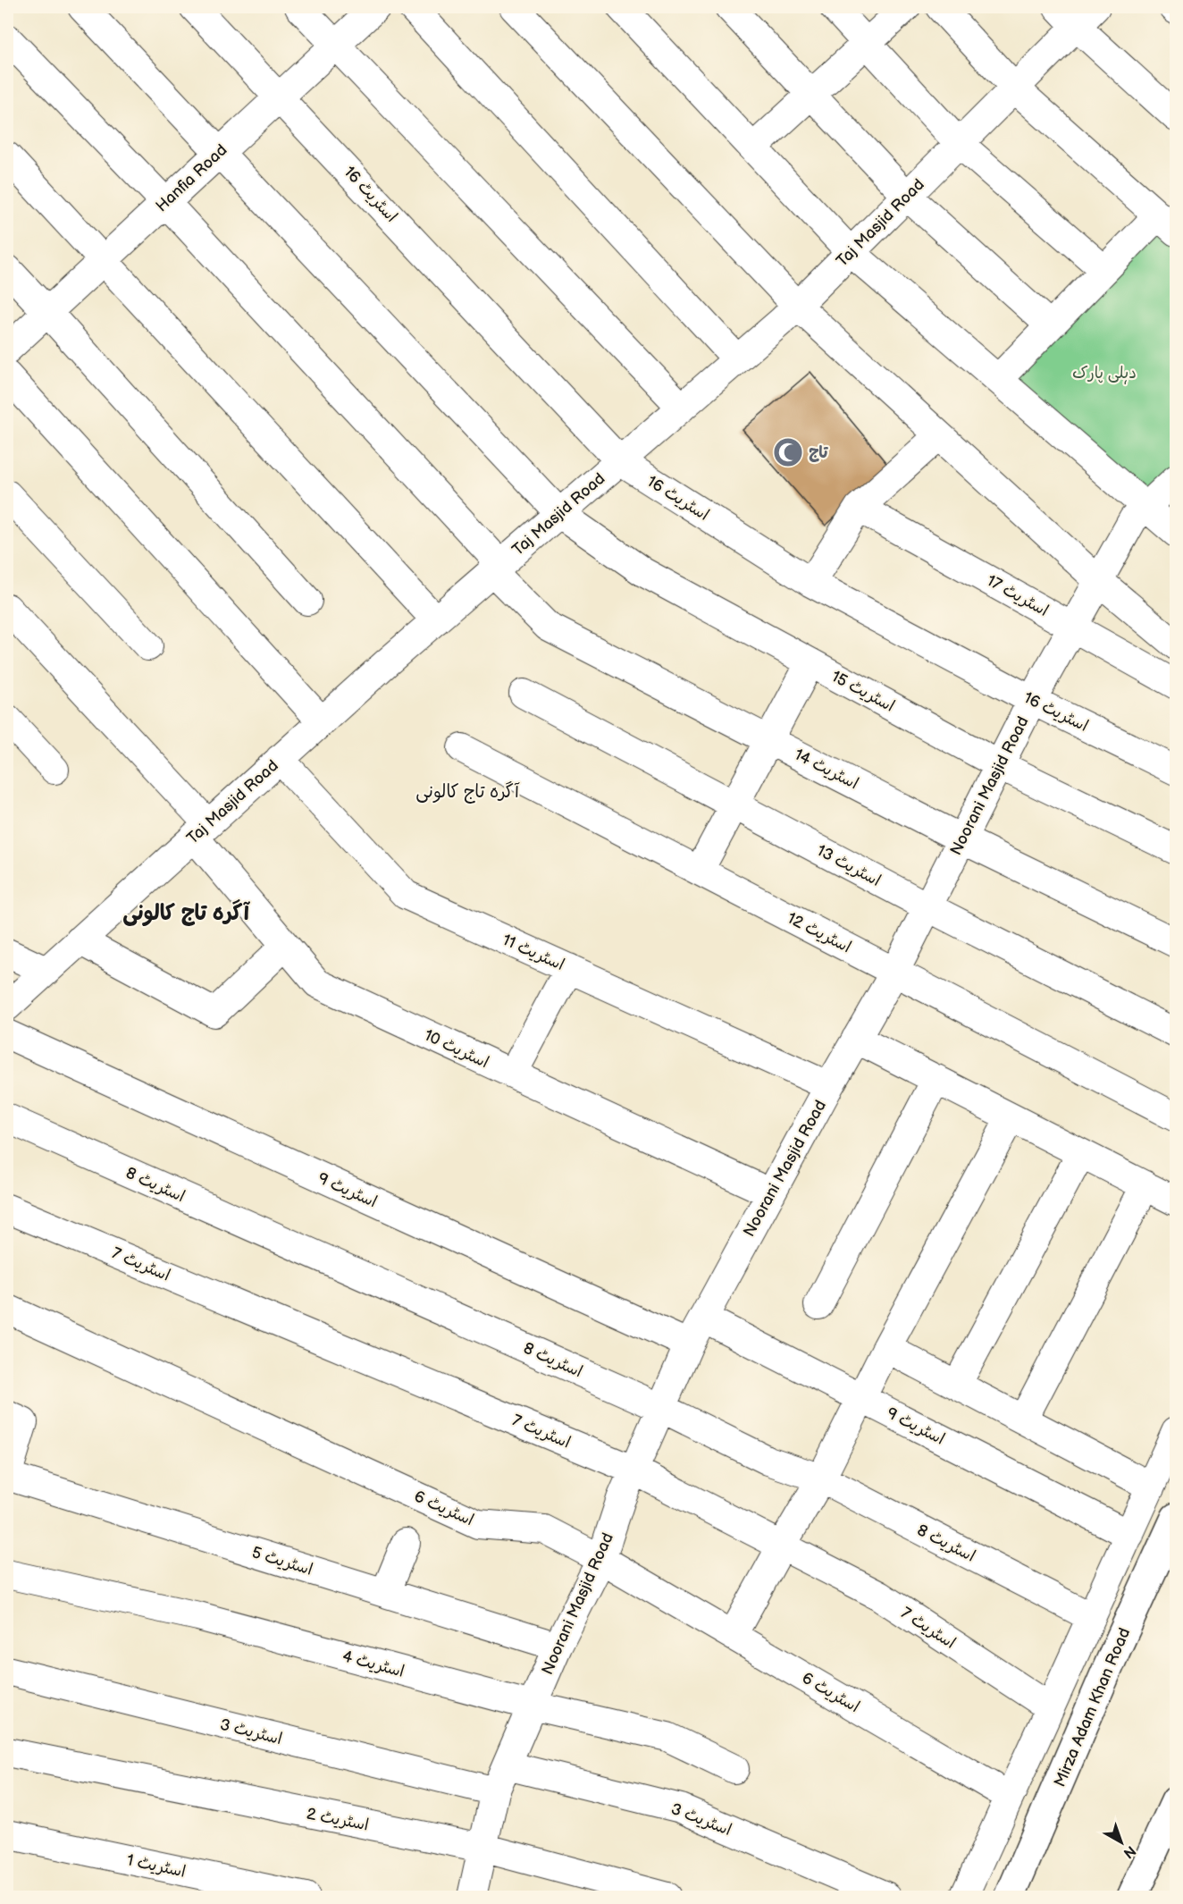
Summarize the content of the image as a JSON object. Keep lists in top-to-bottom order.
{
  "streets": {
    "main road": ["Mirza Adam Khan Road"],
    "street": [
      "Hanfia Road",
      "اسٹریٹ 16",
      "Taj Masjid Road",
      "اسٹریٹ 17",
      "اسٹریٹ 15",
      "اسٹریٹ 14",
      "Noorani Masjid Road",
      "اسٹریٹ 13",
      "اسٹریٹ 12",
      "اسٹریٹ 11",
      "اسٹریٹ 10",
      "اسٹریٹ 8",
      "اسٹریٹ 9",
      "اسٹریٹ 7",
      "اسٹریٹ 6",
      "اسٹریٹ 5",
      "اسٹریٹ 4",
      "اسٹریٹ 3",
      "اسٹریٹ 2",
      "اسٹریٹ 1"
    ]
  },
  "crossings": [
    ["Hanfia Road", "اسٹریٹ 16"],
    ["Hanfia Road", "اسٹریٹ 15"],
    ["Hanfia Road", "اسٹریٹ 14"],
    ["اسٹریٹ 16", "Taj Masjid Road"],
    ["اسٹریٹ 16", "Noorani Masjid Road"],
    ["Taj Masjid Road", "اسٹریٹ 15"],
    ["Taj Masjid Road", "اسٹریٹ 14"],
    ["Taj Masjid Road", "اسٹریٹ 11"],
    ["Taj Masjid Road", "اسٹریٹ 10"],
    ["اسٹریٹ 17", "Noorani Masjid Road"],
    ["اسٹریٹ 15", "Noorani Masjid Road"],
    ["اسٹریٹ 14", "Noorani Masjid Road"],
    ["Noorani Masjid Road", "اسٹریٹ 13"],
    ["Noorani Masjid Road", "اسٹریٹ 12"],
    ["Noorani Masjid Road", "اسٹریٹ 11"],
    ["Noorani Masjid Road", "اسٹریٹ 10"],
    ["Noorani Masjid Road", "اسٹریٹ 8"],
    ["Noorani Masjid Road", "اسٹریٹ 9"],
    ["Noorani Masjid Road", "اسٹریٹ 7"],
    ["Noorani Masjid Road", "اسٹریٹ 6"],
    ["Noorani Masjid Road", "اسٹریٹ 5"],
    ["Noorani Masjid Road", "اسٹریٹ 4"],
    ["Noorani Masjid Road", "اسٹریٹ 3"],
    ["Noorani Masjid Road", "اسٹریٹ 2"]
  ],
  "districts": ["آگرہ تاج کالونی", "آگرہ تاج کالونی"],
  "parks": ["دہلی پارک"],
  "places": {
    "mosque": ["تاج"]
  },
  "north": "bottom right"
}
